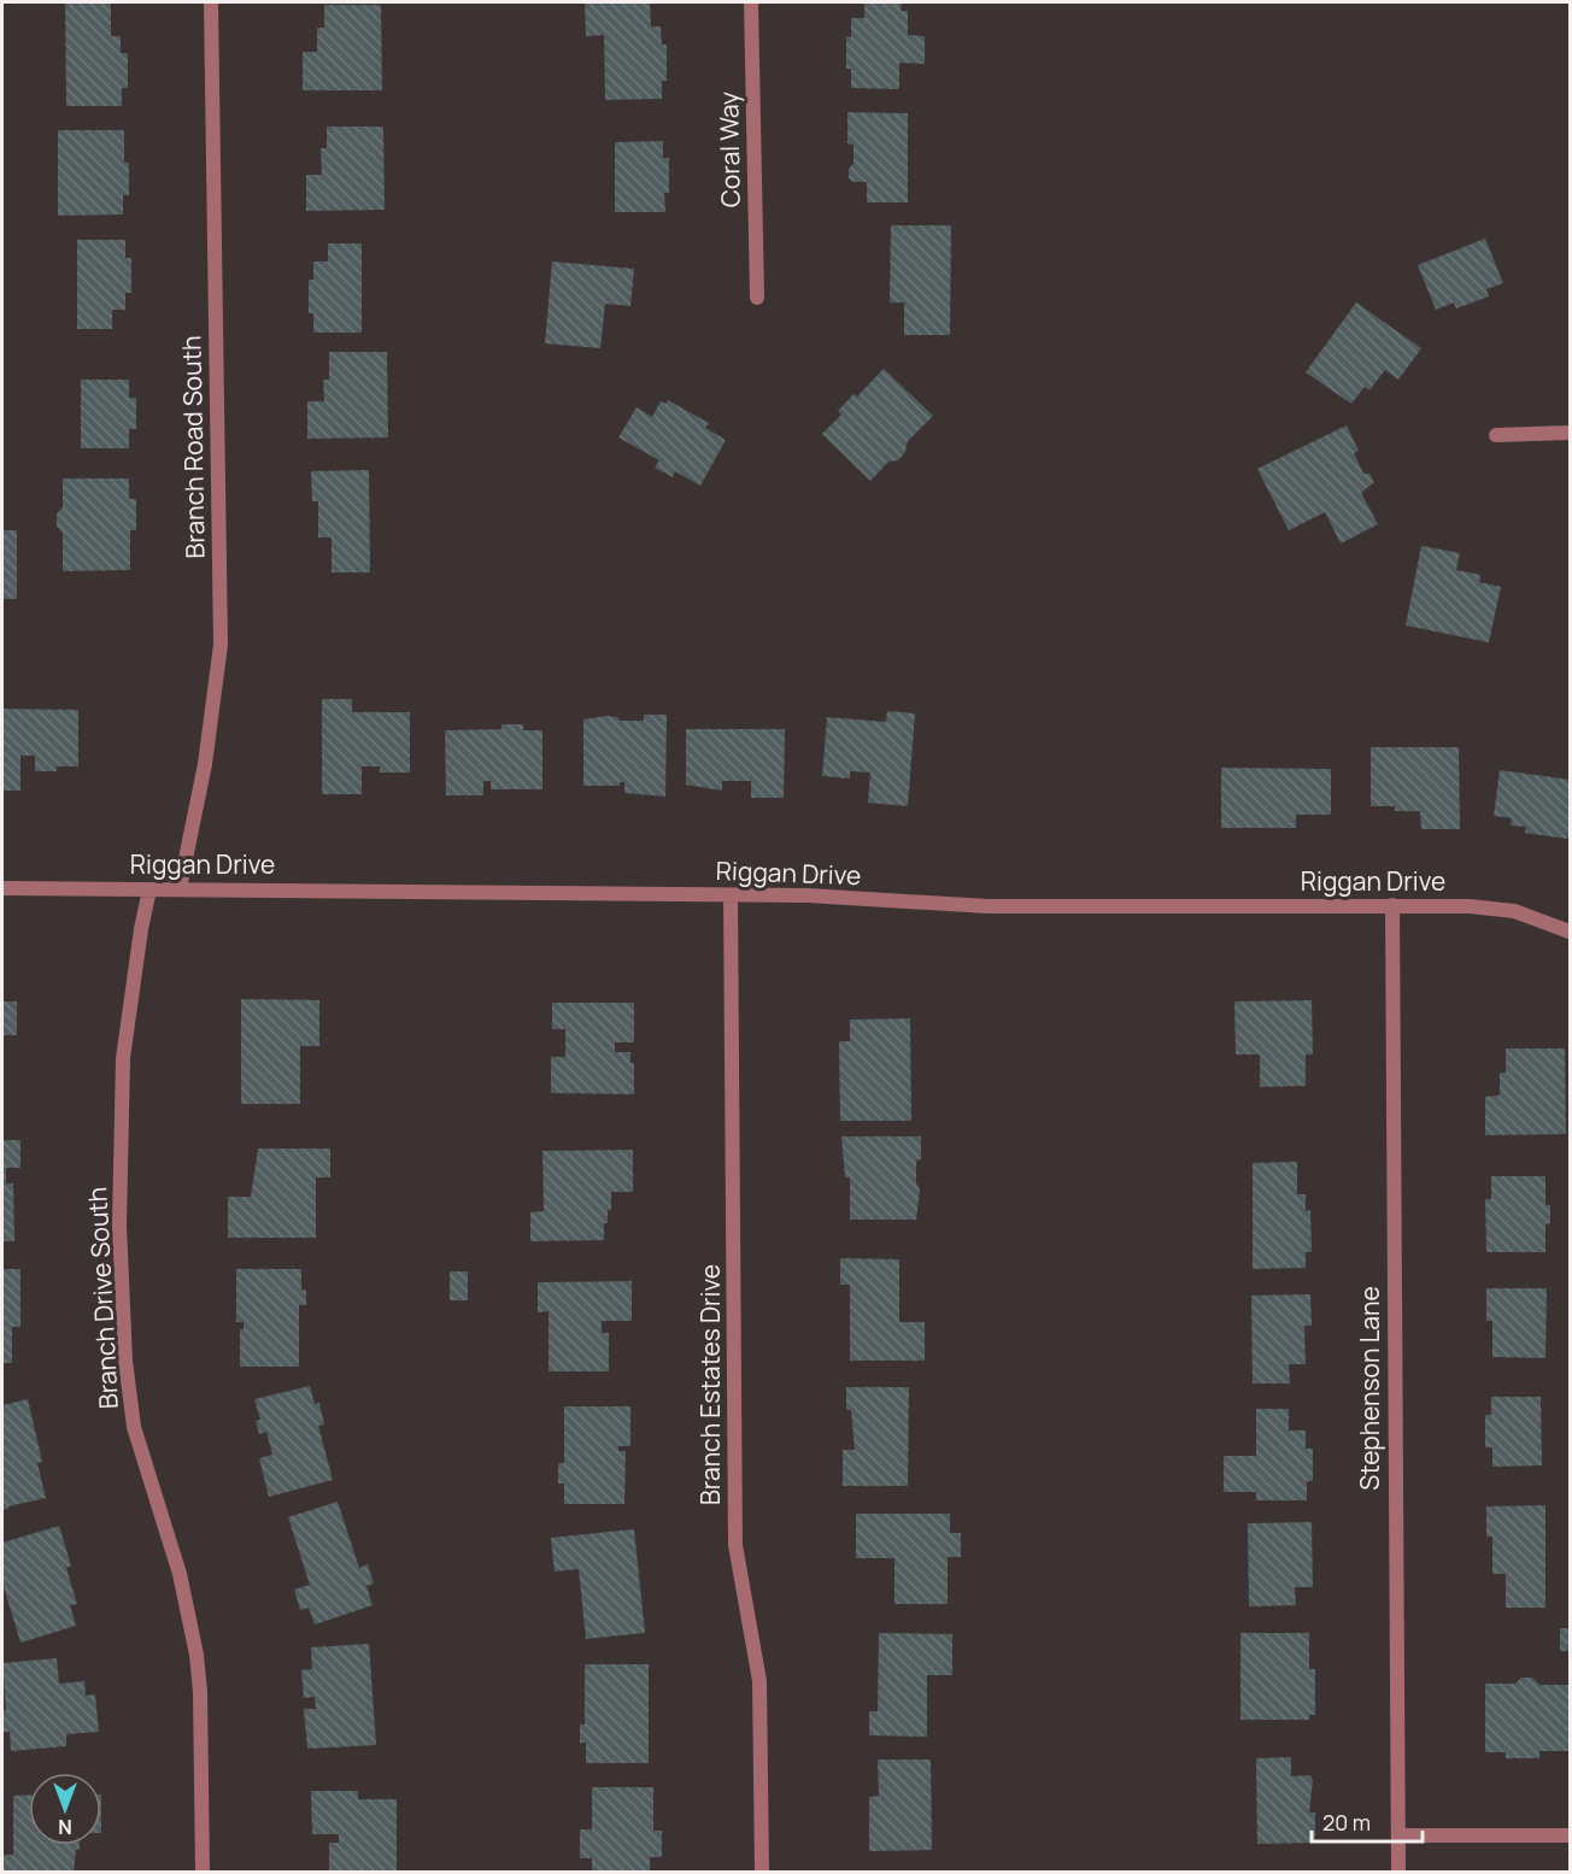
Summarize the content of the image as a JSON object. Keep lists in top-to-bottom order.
{
  "streets": {
    "street": [
      "Coral Way",
      "Branch Road South",
      "Riggan Drive",
      "Branch Drive South",
      "Branch Estates Drive",
      "Stephenson Lane"
    ]
  },
  "crossings": [
    ["Branch Road South", "Riggan Drive"],
    ["Riggan Drive", "Branch Drive South"],
    ["Riggan Drive", "Branch Estates Drive"],
    ["Riggan Drive", "Stephenson Lane"]
  ],
  "scale_bar": "20 m",
  "north": "bottom"
}
